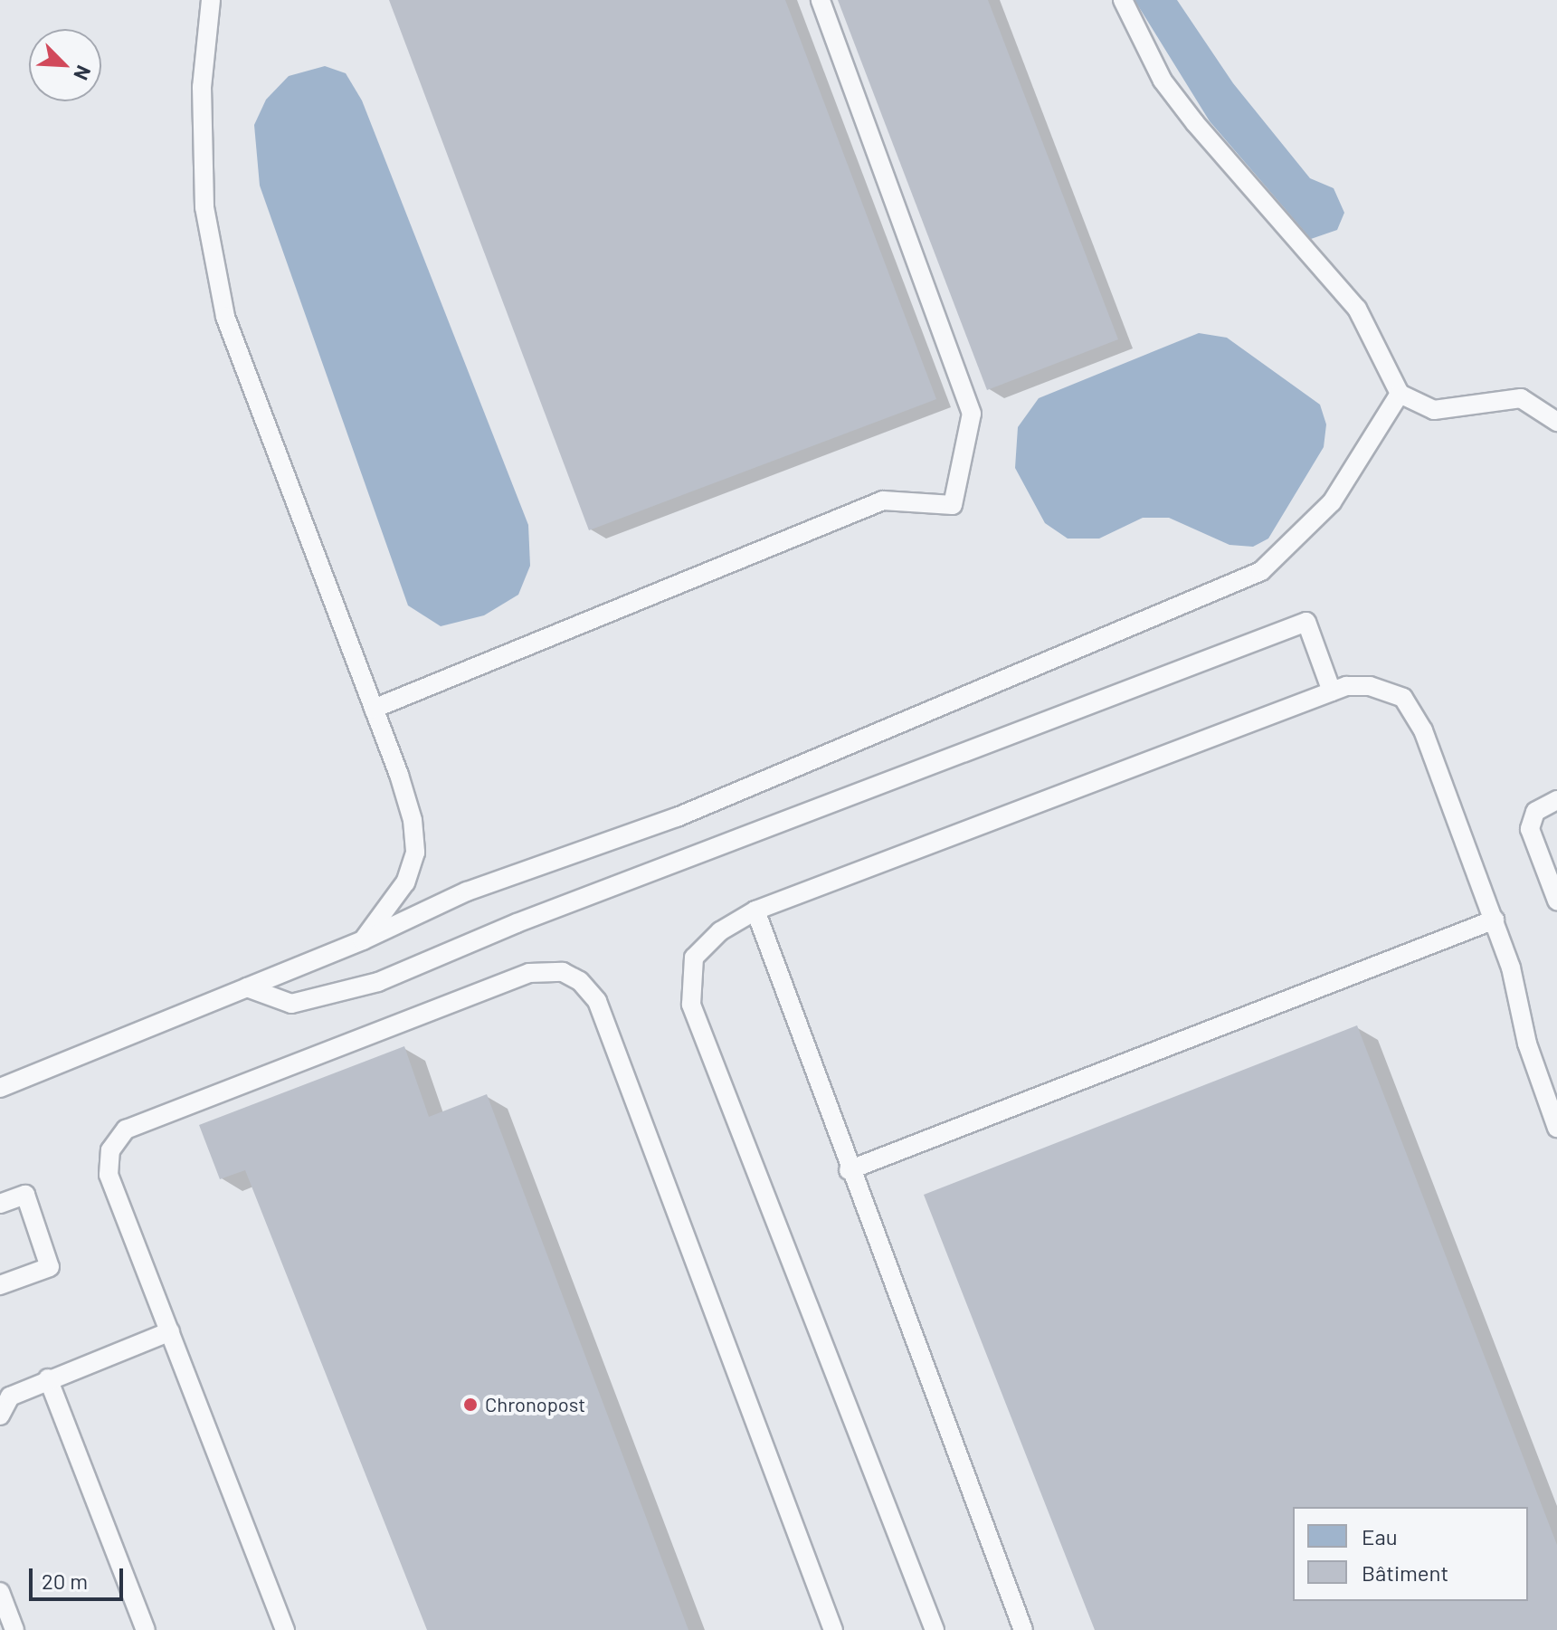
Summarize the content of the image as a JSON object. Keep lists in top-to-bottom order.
{
  "places": ["Chronopost"],
  "legend": ["Eau", "Bâtiment"],
  "scale_bar": "20 m",
  "north": "bottom right"
}
